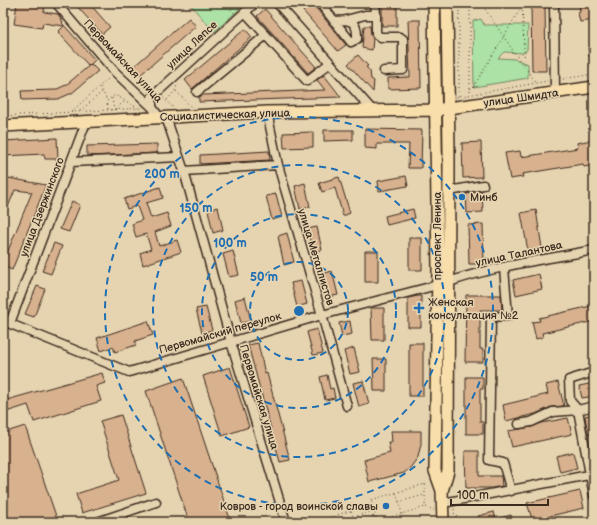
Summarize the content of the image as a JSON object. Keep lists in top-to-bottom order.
{
  "streets": {
    "main road": ["улица Шмидта", "Социалистическая улица", "проспект Ленина"],
    "street": [
      "улица Лепсе",
      "Первомайская улица",
      "улица Дзержинского",
      "улица Талантова",
      "улица Металлистов",
      "Первомайский переулок"
    ]
  },
  "crossings": [
    ["улица Лепсе", "Первомайская улица"],
    ["Первомайская улица", "Социалистическая улица"],
    ["Первомайская улица", "Первомайский переулок"],
    ["улица Шмидта", "Социалистическая улица"],
    ["улица Шмидта", "проспект Ленина"],
    ["Социалистическая улица", "улица Дзержинского"],
    ["Социалистическая улица", "проспект Ленина"],
    ["Социалистическая улица", "улица Металлистов"],
    ["улица Дзержинского", "Первомайский переулок"],
    ["проспект Ленина", "улица Талантова"],
    ["проспект Ленина", "Первомайский переулок"],
    ["улица Талантова", "Первомайский переулок"],
    ["улица Металлистов", "Первомайский переулок"]
  ],
  "places": {
    "other": ["Минб", "Ковров - город воинской славы"],
    "health": ["Женская консультация №2"]
  },
  "scale_bar": "100 m",
  "rings": [
    "200 m",
    "150 m",
    "100 m",
    "50 m"
  ]
}
